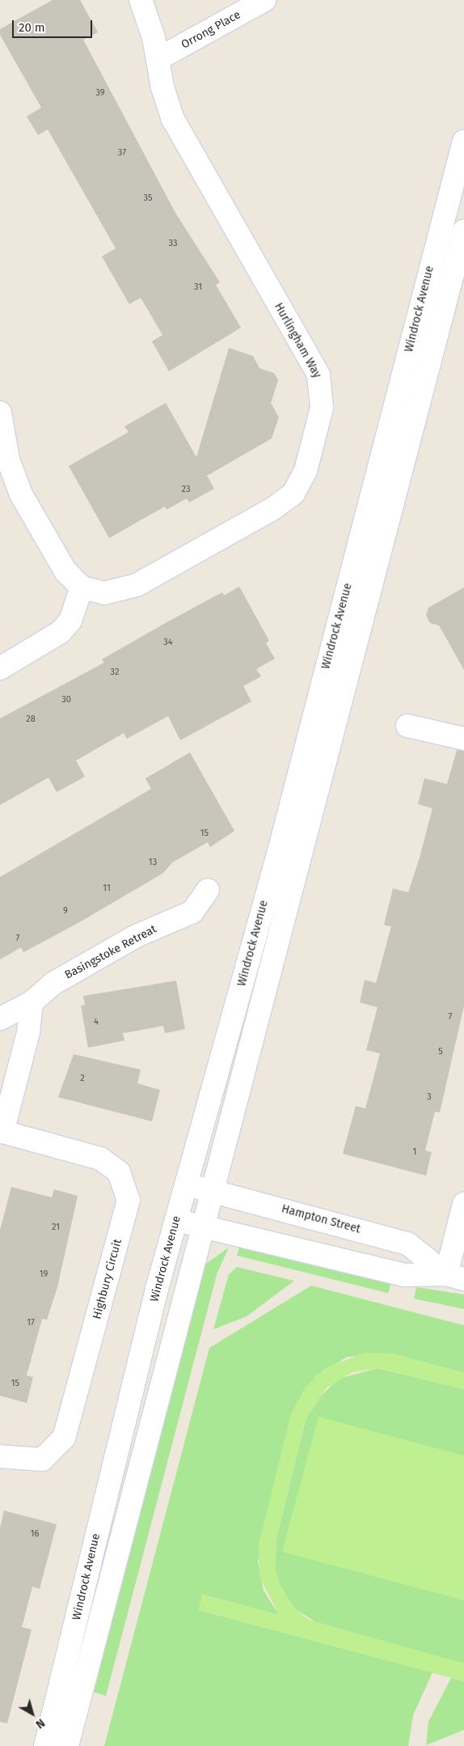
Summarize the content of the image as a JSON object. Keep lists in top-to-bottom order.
{
  "streets": {
    "street": [
      "Orrong Place",
      "Windrock Avenue",
      "Hurlingham Way",
      "Basingstoke Retreat",
      "Hampton Street",
      "Highbury Circuit"
    ]
  },
  "crossings": [
    ["Orrong Place", "Hurlingham Way"],
    ["Windrock Avenue", "Hampton Street"]
  ],
  "house_numbers": [
    "39",
    "37",
    "35",
    "33",
    "31",
    "23",
    "34",
    "32",
    "30",
    "28",
    "15",
    "13",
    "11",
    "9",
    "7",
    "7",
    "4",
    "5",
    "2",
    "3",
    "1",
    "21",
    "19",
    "17",
    "15",
    "16"
  ],
  "scale_bar": "20 m",
  "north": "bottom right"
}
